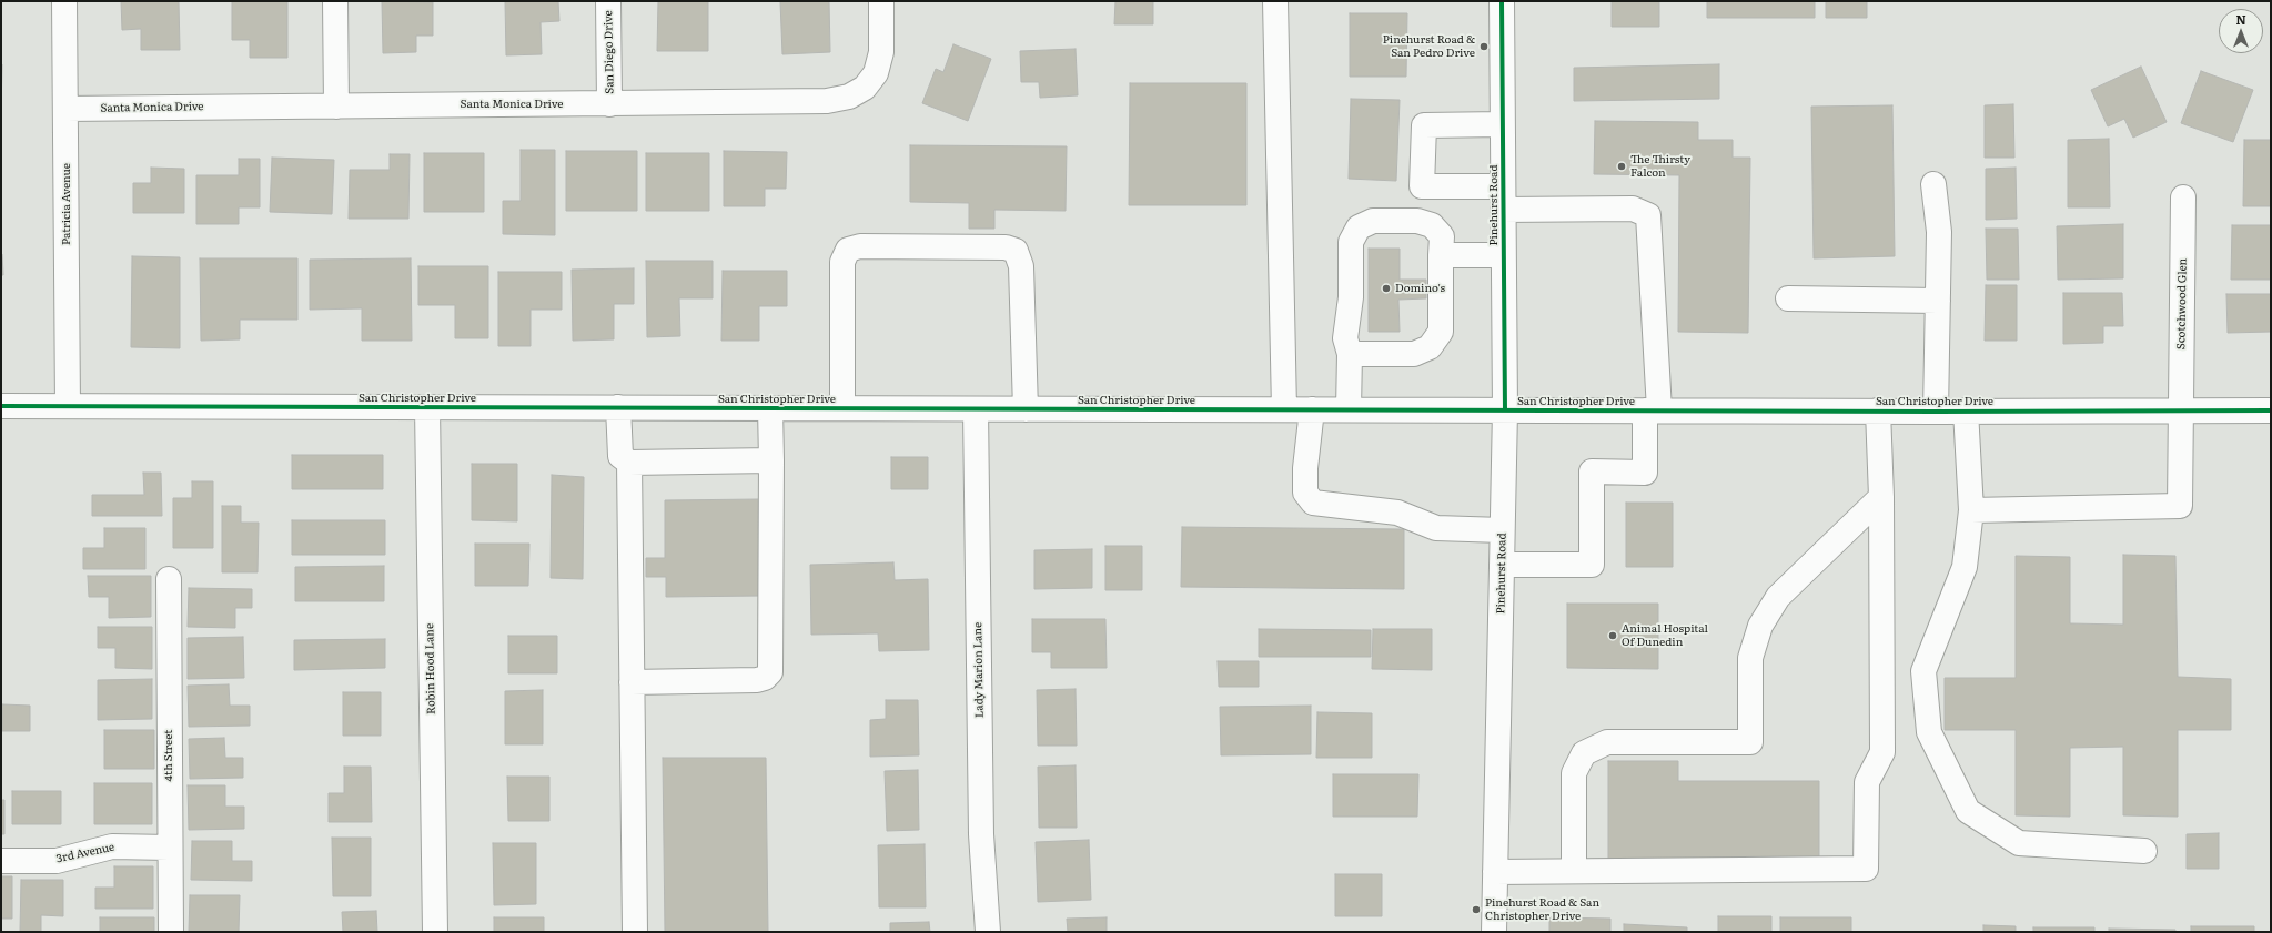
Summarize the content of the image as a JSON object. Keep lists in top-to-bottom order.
{
  "streets": {
    "street": [
      "San Diego Drive",
      "Santa Monica Drive",
      "Patricia Avenue",
      "Pinehurst Road",
      "Scotchwood Glen",
      "San Christopher Drive",
      "Robin Hood Lane",
      "Lady Marion Lane",
      "4th Street",
      "3rd Avenue"
    ]
  },
  "crossings": [
    ["San Diego Drive", "Santa Monica Drive"],
    ["Santa Monica Drive", "Patricia Avenue"],
    ["Patricia Avenue", "San Christopher Drive"],
    ["Pinehurst Road", "San Christopher Drive"],
    ["Scotchwood Glen", "San Christopher Drive"],
    ["San Christopher Drive", "Robin Hood Lane"],
    ["San Christopher Drive", "Lady Marion Lane"],
    ["4th Street", "3rd Avenue"]
  ],
  "places": [
    "Pinehurst Road & San Pedro Drive",
    "The Thirsty Falcon",
    "Domino's",
    "Animal Hospital Of Dunedin",
    "Pinehurst Road & San Christopher Drive"
  ],
  "north": "top"
}
